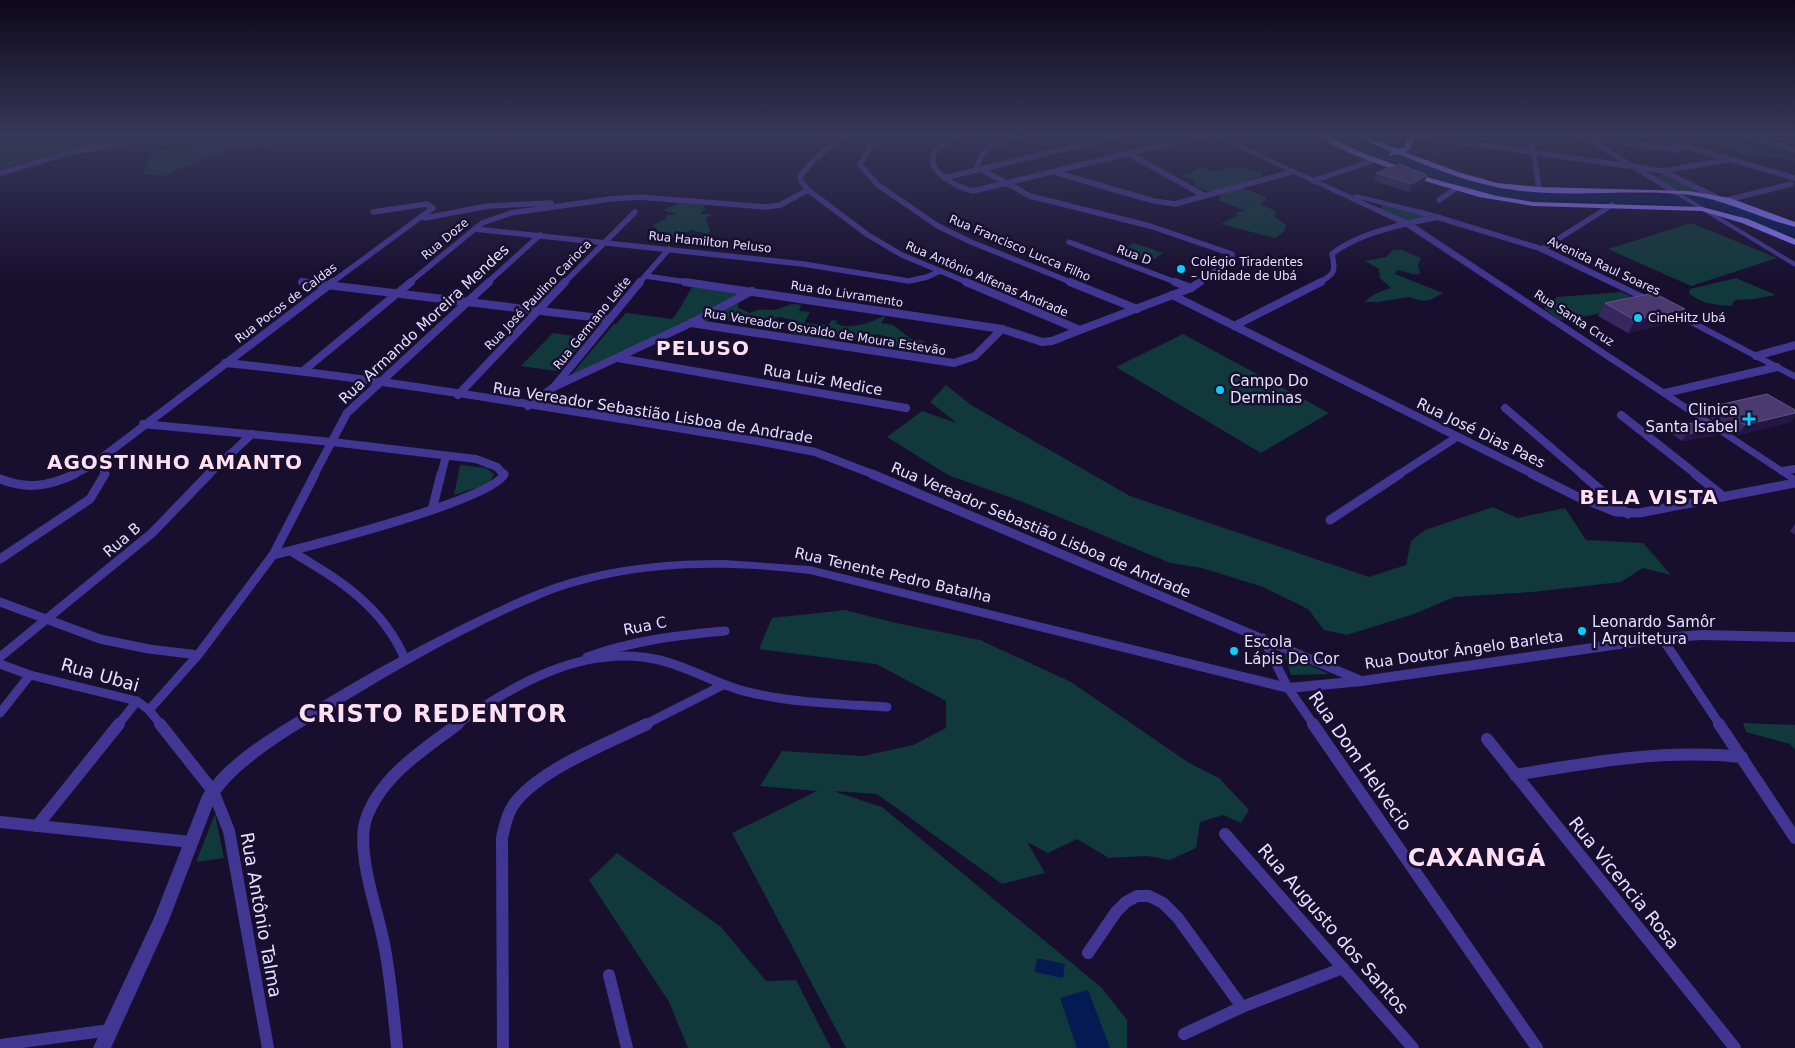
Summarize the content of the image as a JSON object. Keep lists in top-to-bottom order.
{
  "streets": {
    "street": [
      "Rua Doze",
      "Rua Hamilton Peluso",
      "Rua Francisco Lucca Filho",
      "Rua D",
      "Avenida Raul Soares",
      "Rua Antônio Alfenas Andrade",
      "Rua do Livramento",
      "Rua José Paulino Carioca",
      "Rua Pocos de Caldas",
      "Rua Santa Cruz",
      "Rua Germano Leite",
      "Rua Armando Moreira Mendes",
      "Rua Vereador Osvaldo de Moura Estevão",
      "Rua Luiz Medice",
      "Rua Vereador Sebastião Lisboa de Andrade",
      "Rua José Dias Paes",
      "Rua B",
      "Rua Tenente Pedro Batalha",
      "Rua C",
      "Rua Doutor Ângelo Barleta",
      "Rua Ubai",
      "Rua Dom Helvecio",
      "Rua Vicencia Rosa",
      "Rua Antônio Talma",
      "Rua Augusto dos Santos"
    ]
  },
  "crossings": [
    ["Rua Doze", "Rua Hamilton Peluso"],
    ["Rua Doze", "Rua Antônio Alfenas Andrade"],
    ["Rua Doze", "Rua Vereador Sebastião Lisboa de Andrade"],
    ["Rua Hamilton Peluso", "Rua Antônio Alfenas Andrade"],
    ["Rua Hamilton Peluso", "Rua José Paulino Carioca"],
    ["Rua Hamilton Peluso", "Rua Germano Leite"],
    ["Rua Hamilton Peluso", "Rua Armando Moreira Mendes"],
    ["Rua Francisco Lucca Filho", "Rua Antônio Alfenas Andrade"],
    ["Rua D", "Rua Antônio Alfenas Andrade"],
    ["Avenida Raul Soares", "Rua Santa Cruz"],
    ["Rua Antônio Alfenas Andrade", "Rua do Livramento"],
    ["Rua Antônio Alfenas Andrade", "Rua José Dias Paes"],
    ["Rua do Livramento", "Rua Germano Leite"],
    ["Rua do Livramento", "Rua Vereador Osvaldo de Moura Estevão"],
    ["Rua José Paulino Carioca", "Rua Vereador Sebastião Lisboa de Andrade"],
    ["Rua Pocos de Caldas", "Rua Vereador Sebastião Lisboa de Andrade"],
    ["Rua Santa Cruz", "Rua José Dias Paes"],
    ["Rua Germano Leite", "Rua Vereador Sebastião Lisboa de Andrade"],
    ["Rua Armando Moreira Mendes", "Rua Vereador Sebastião Lisboa de Andrade"],
    ["Rua Armando Moreira Mendes", "Rua Ubai"],
    ["Rua Vereador Sebastião Lisboa de Andrade", "Rua Doutor Ângelo Barleta"],
    ["Rua Vereador Sebastião Lisboa de Andrade", "Rua Dom Helvecio"],
    ["Rua Tenente Pedro Batalha", "Rua Doutor Ângelo Barleta"],
    ["Rua Tenente Pedro Batalha", "Rua Ubai"],
    ["Rua Tenente Pedro Batalha", "Rua Dom Helvecio"],
    ["Rua Tenente Pedro Batalha", "Rua Antônio Talma"],
    ["Rua Doutor Ângelo Barleta", "Rua Dom Helvecio"],
    ["Rua Ubai", "Rua Antônio Talma"]
  ],
  "districts": [
    "PELUSO",
    "AGOSTINHO AMANTO",
    "BELA VISTA",
    "CRISTO REDENTOR",
    "CAXANGÁ"
  ],
  "places": {
    "other": [
      "Colégio Tiradentes – Unidade de Ubá",
      "CineHitz Ubá",
      "Campo Do Derminas",
      "Leonardo Samôr | Arquitetura",
      "Escola Lápis De Cor"
    ],
    "health": ["Clinica Santa Isabel"]
  }
}
